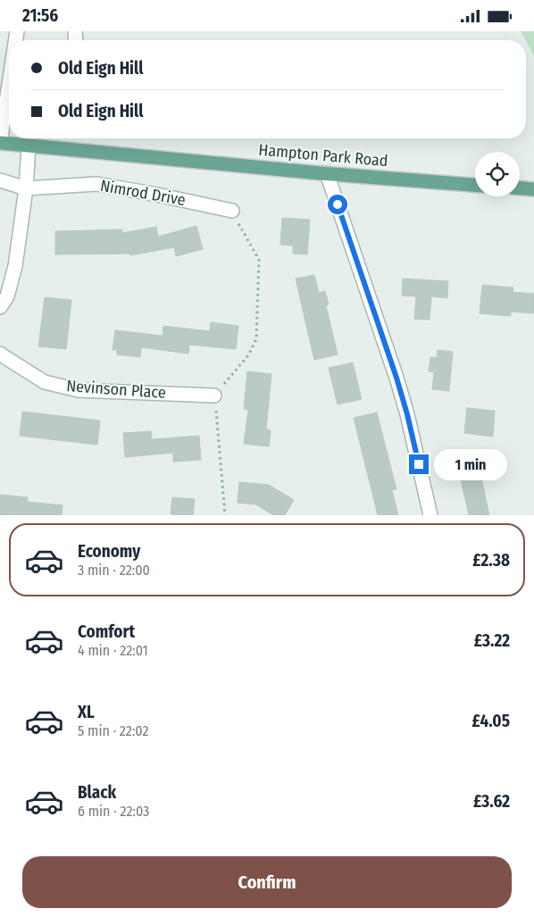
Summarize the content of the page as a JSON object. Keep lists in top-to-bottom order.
{
  "streets": {
    "main road": ["Hampton Park Road"],
    "street": ["Nimrod Drive", "Nevinson Place"]
  },
  "page": {
    "status": "21:56",
    "banner": ["Old Eign Hill", "Old Eign Hill"],
    "bubble": "1 min",
    "list": [
      {
        "name": "Economy",
        "note": "3 min · 22:00",
        "value": "£2.38"
      },
      {
        "name": "Comfort",
        "note": "4 min · 22:01",
        "value": "£3.22"
      },
      {
        "name": "XL",
        "note": "5 min · 22:02",
        "value": "£4.05"
      },
      {
        "name": "Black",
        "note": "6 min · 22:03",
        "value": "£3.62"
      }
    ],
    "buttons": "Confirm"
  }
}
